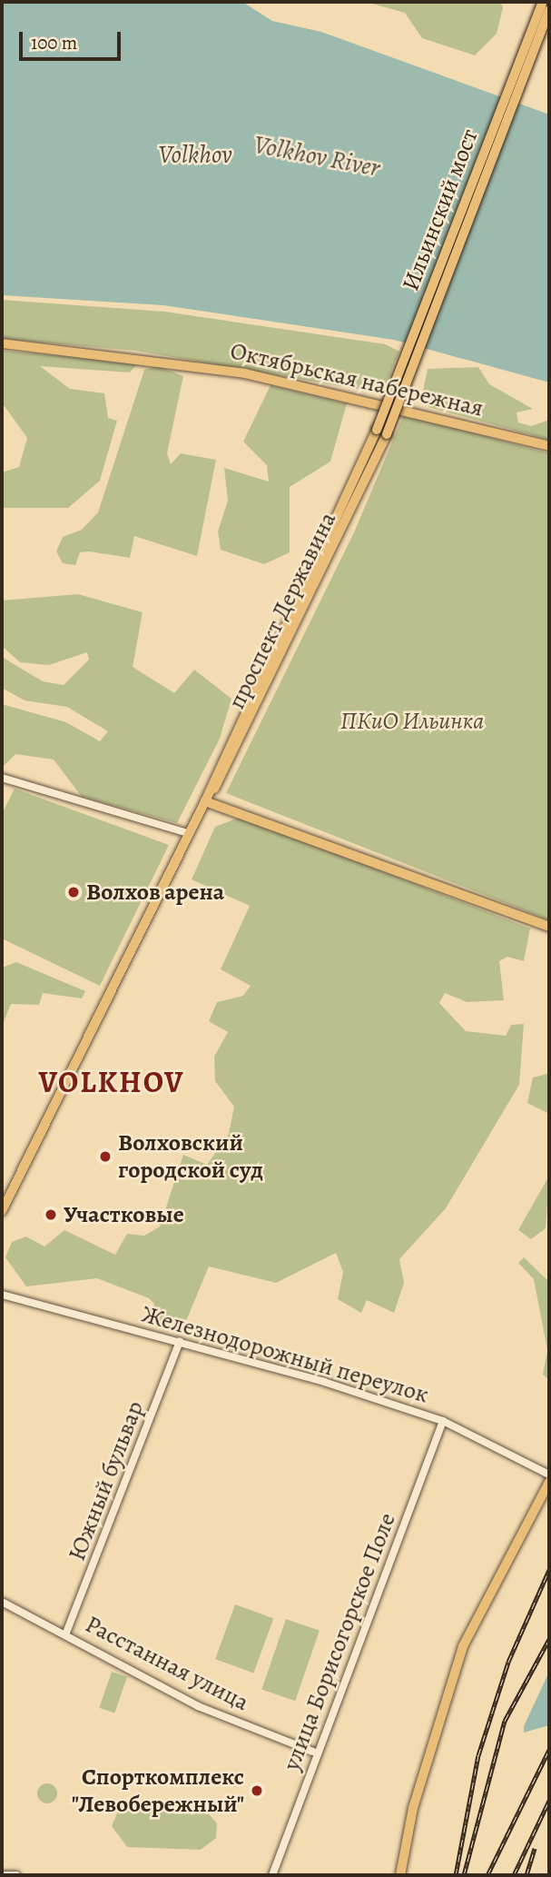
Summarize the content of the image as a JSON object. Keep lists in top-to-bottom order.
{
  "streets": {
    "main road": ["Ильинский мост", "Октябрьская набережная", "проспект Державина"],
    "street": [
      "Железнодорожный переулок",
      "Южный бульвар",
      "улица Борисогорское Поле",
      "Расстанная улица"
    ]
  },
  "crossings": [
    ["Ильинский мост", "проспект Державина"],
    ["Железнодорожный переулок", "Южный бульвар"],
    ["Железнодорожный переулок", "улица Борисогорское Поле"],
    ["Южный бульвар", "Расстанная улица"],
    ["улица Борисогорское Поле", "Расстанная улица"]
  ],
  "districts": ["VOLKHOV"],
  "water": ["Volkhov", "Volkhov River"],
  "parks": ["ПКиО Ильинка"],
  "places": [
    "Волхов арена",
    "Волховский городской суд",
    "Участковые",
    "Спорткомплекс \"Левобережный\""
  ],
  "scale_bar": "100 m"
}
